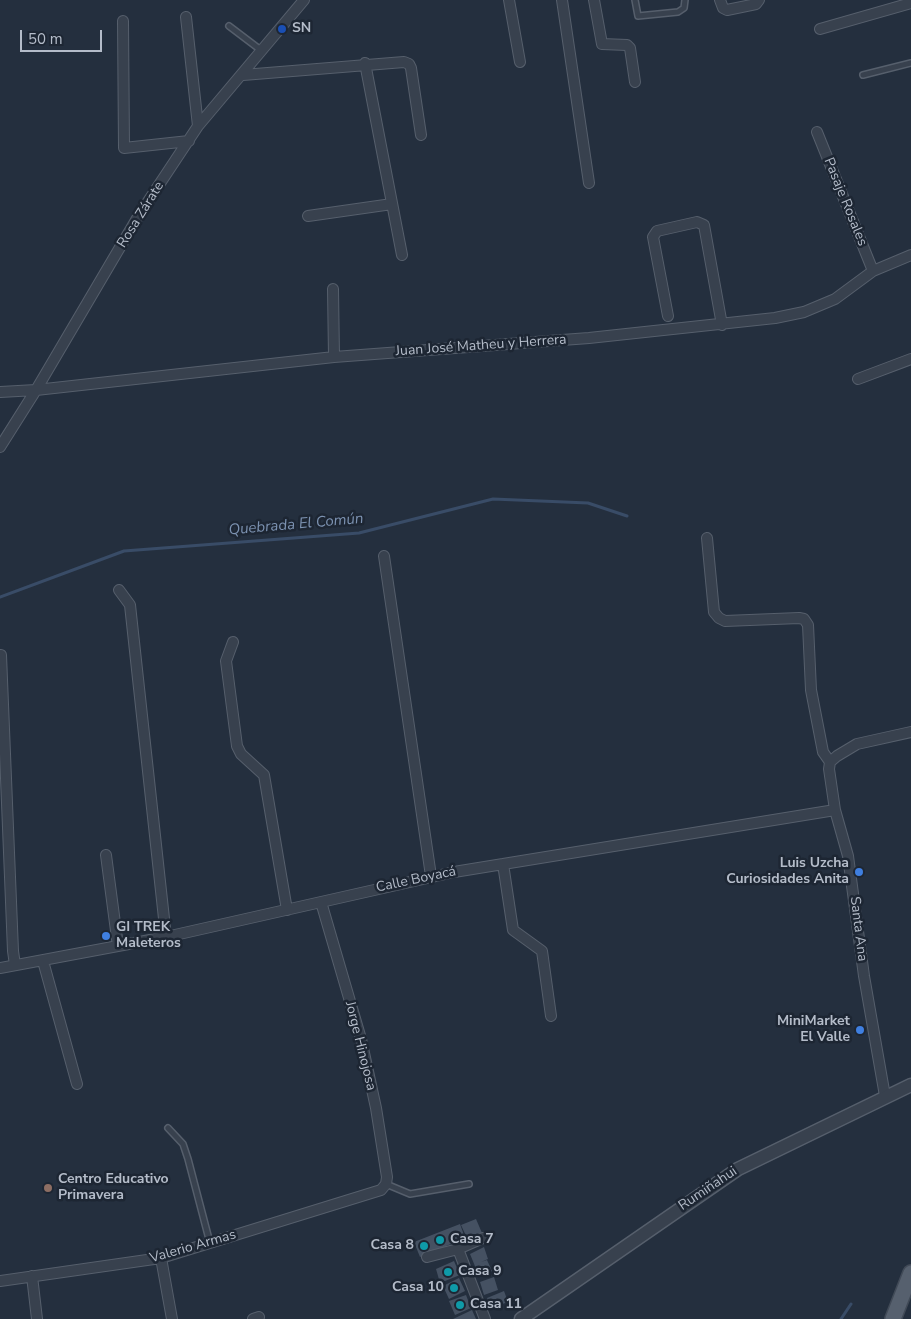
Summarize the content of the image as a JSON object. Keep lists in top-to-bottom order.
{
  "streets": {
    "street": [
      "Pasaje Rosales",
      "Rosa Zárate",
      "Juan José Matheu y Herrera",
      "Calle Boyacá",
      "Santa Ana",
      "Jorge Hinojosa",
      "Rumiñahui",
      "Valerio Armas"
    ]
  },
  "crossings": [
    ["Pasaje Rosales", "Juan José Matheu y Herrera"],
    ["Rosa Zárate", "Juan José Matheu y Herrera"],
    ["Calle Boyacá", "Santa Ana"],
    ["Calle Boyacá", "Jorge Hinojosa"],
    ["Santa Ana", "Rumiñahui"],
    ["Jorge Hinojosa", "Valerio Armas"]
  ],
  "water": ["Quebrada El Común"],
  "places": [
    "SN",
    "Luis Uzcha Curiosidades Anita",
    "GI TREK Maleteros",
    "MiniMarket El Valle",
    "Centro Educativo Primavera",
    "Casa 7",
    "Casa 8",
    "Casa 9",
    "Casa 10",
    "Casa 11"
  ],
  "scale_bar": "50 m"
}
